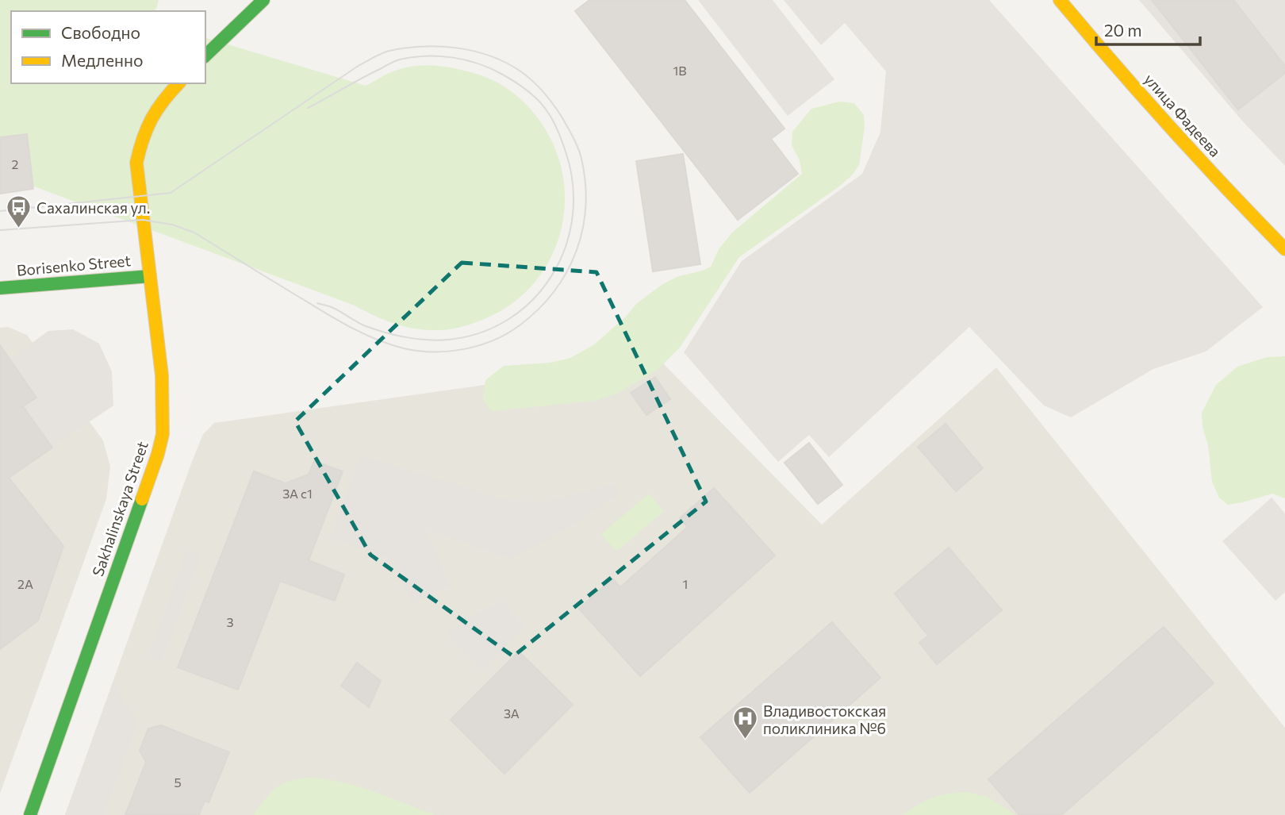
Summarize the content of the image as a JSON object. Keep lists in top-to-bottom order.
{
  "streets": {
    "main road": ["улица Фадеева", "Borisenko Street", "Sakhalinskaya Street"]
  },
  "crossings": [
    ["Borisenko Street", "Sakhalinskaya Street"]
  ],
  "places": {
    "bus stop": ["Сахалинская ул."],
    "hospital": ["Владивостокская поликлиника №6"]
  },
  "house_numbers": [
    "1В",
    "2",
    "3А с1",
    "2А",
    "1",
    "3",
    "3А",
    "5"
  ],
  "legend": ["Свободно", "Медленно"],
  "scale_bar": "20 m"
}
